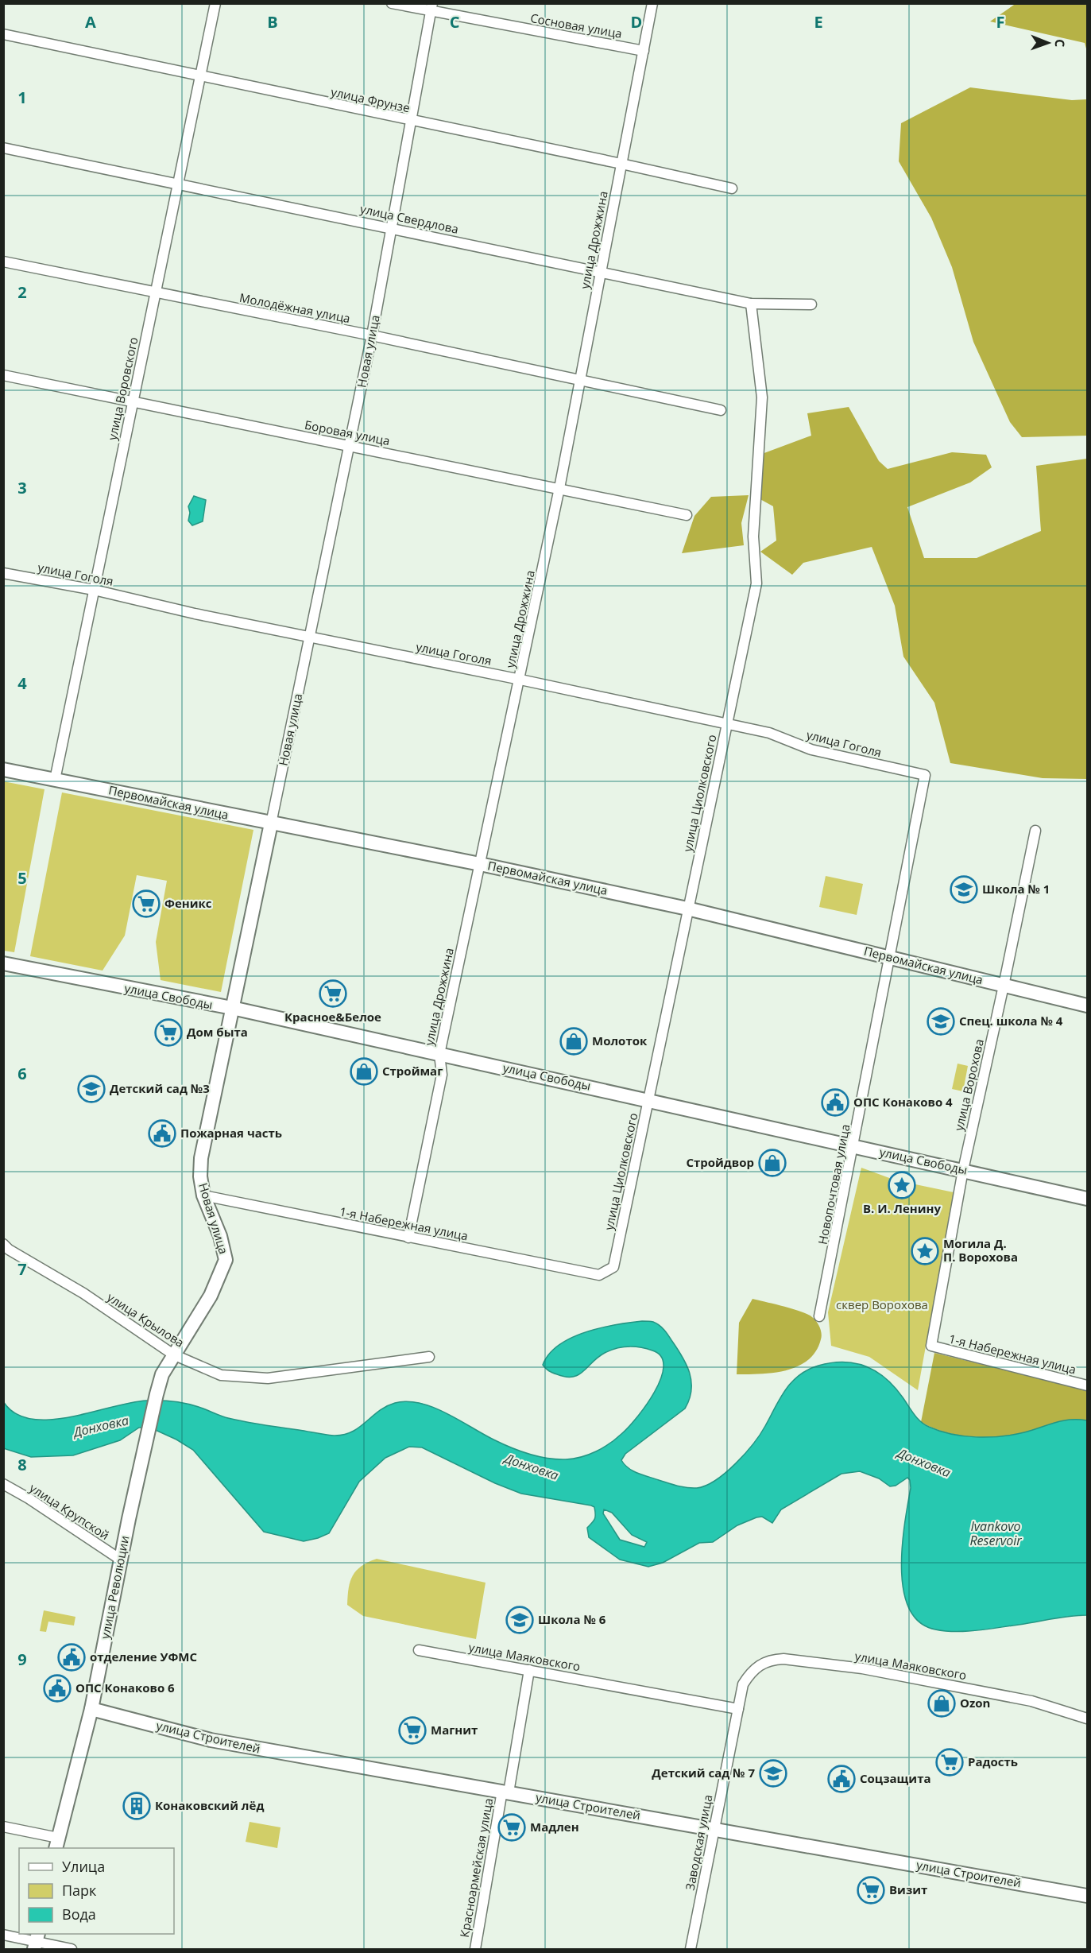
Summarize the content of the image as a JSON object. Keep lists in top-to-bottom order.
{
  "streets": {
    "main road": [
      "Новая улица",
      "Первомайская улица",
      "улица Свободы",
      "улица Революции",
      "улица Строителей"
    ],
    "street": [
      "Сосновая улица",
      "улица Фрунзе",
      "улица Свердлова",
      "улица Дрожжина",
      "Молодёжная улица",
      "улица Воровского",
      "Боровая улица",
      "улица Гоголя",
      "улица Циолковского",
      "улица Ворохова",
      "Новопочтовая улица",
      "1-я Набережная улица",
      "улица Крылова",
      "улица Крупской",
      "улица Маяковского",
      "Заводская улица",
      "Красноармейская улица"
    ]
  },
  "crossings": [
    ["Сосновая улица", "улица Дрожжина"],
    ["Сосновая улица", "Новая улица"],
    ["улица Фрунзе", "улица Дрожжина"],
    ["улица Фрунзе", "Новая улица"],
    ["улица Фрунзе", "улица Воровского"],
    ["улица Свердлова", "улица Дрожжина"],
    ["улица Свердлова", "Новая улица"],
    ["улица Свердлова", "улица Воровского"],
    ["улица Свердлова", "улица Циолковского"],
    ["улица Дрожжина", "Молодёжная улица"],
    ["улица Дрожжина", "Боровая улица"],
    ["улица Дрожжина", "улица Гоголя"],
    ["улица Дрожжина", "Первомайская улица"],
    ["улица Дрожжина", "улица Свободы"],
    ["улица Дрожжина", "1-я Набережная улица"],
    ["Молодёжная улица", "Новая улица"],
    ["Молодёжная улица", "улица Воровского"],
    ["Новая улица", "Боровая улица"],
    ["Новая улица", "улица Гоголя"],
    ["Новая улица", "Первомайская улица"],
    ["Новая улица", "улица Свободы"],
    ["Новая улица", "1-я Набережная улица"],
    ["Новая улица", "улица Крылова"],
    ["Новая улица", "улица Революции"],
    ["улица Воровского", "Боровая улица"],
    ["улица Воровского", "улица Гоголя"],
    ["улица Воровского", "Первомайская улица"],
    ["улица Гоголя", "улица Циолковского"],
    ["улица Гоголя", "Новопочтовая улица"],
    ["улица Циолковского", "Первомайская улица"],
    ["улица Циолковского", "улица Свободы"],
    ["улица Циолковского", "1-я Набережная улица"],
    ["Первомайская улица", "улица Ворохова"],
    ["Первомайская улица", "Новопочтовая улица"],
    ["улица Свободы", "улица Ворохова"],
    ["улица Свободы", "Новопочтовая улица"],
    ["улица Ворохова", "1-я Набережная улица"],
    ["улица Крупской", "улица Революции"],
    ["улица Революции", "улица Строителей"],
    ["улица Маяковского", "Заводская улица"],
    ["улица Маяковского", "Красноармейская улица"],
    ["улица Строителей", "Заводская улица"],
    ["улица Строителей", "Красноармейская улица"]
  ],
  "water": ["Донховка", "Ivankovo Reservoir"],
  "parks": ["сквер Ворохова"],
  "places": {
    "school or university": [
      "Школа № 1",
      "Спец. школа № 4",
      "Детский сад №3",
      "Школа № 6",
      "Детский сад № 7"
    ],
    "supermarket": [
      "Феникс",
      "Красное&Белое",
      "Дом быта",
      "Магнит",
      "Радость",
      "Мадлен",
      "Визит"
    ],
    "shop": [
      "Молоток",
      "Строймаг",
      "Стройдвор",
      "Ozon"
    ],
    "public building": [
      "ОПС Конаково 4",
      "Пожарная часть",
      "отделение УФМС",
      "ОПС Конаково 6",
      "Соцзащита"
    ],
    "place": ["В. И. Ленину", "Могила Д. П. Ворохова"],
    "building": ["Конаковский лёд"]
  },
  "legend": ["Улица", "Парк", "Вода"],
  "north": "right",
  "grid": {
    "columns": [
      "A",
      "B",
      "C",
      "D",
      "E",
      "F"
    ],
    "rows": [
      "1",
      "2",
      "3",
      "4",
      "5",
      "6",
      "7",
      "8",
      "9"
    ]
  }
}
